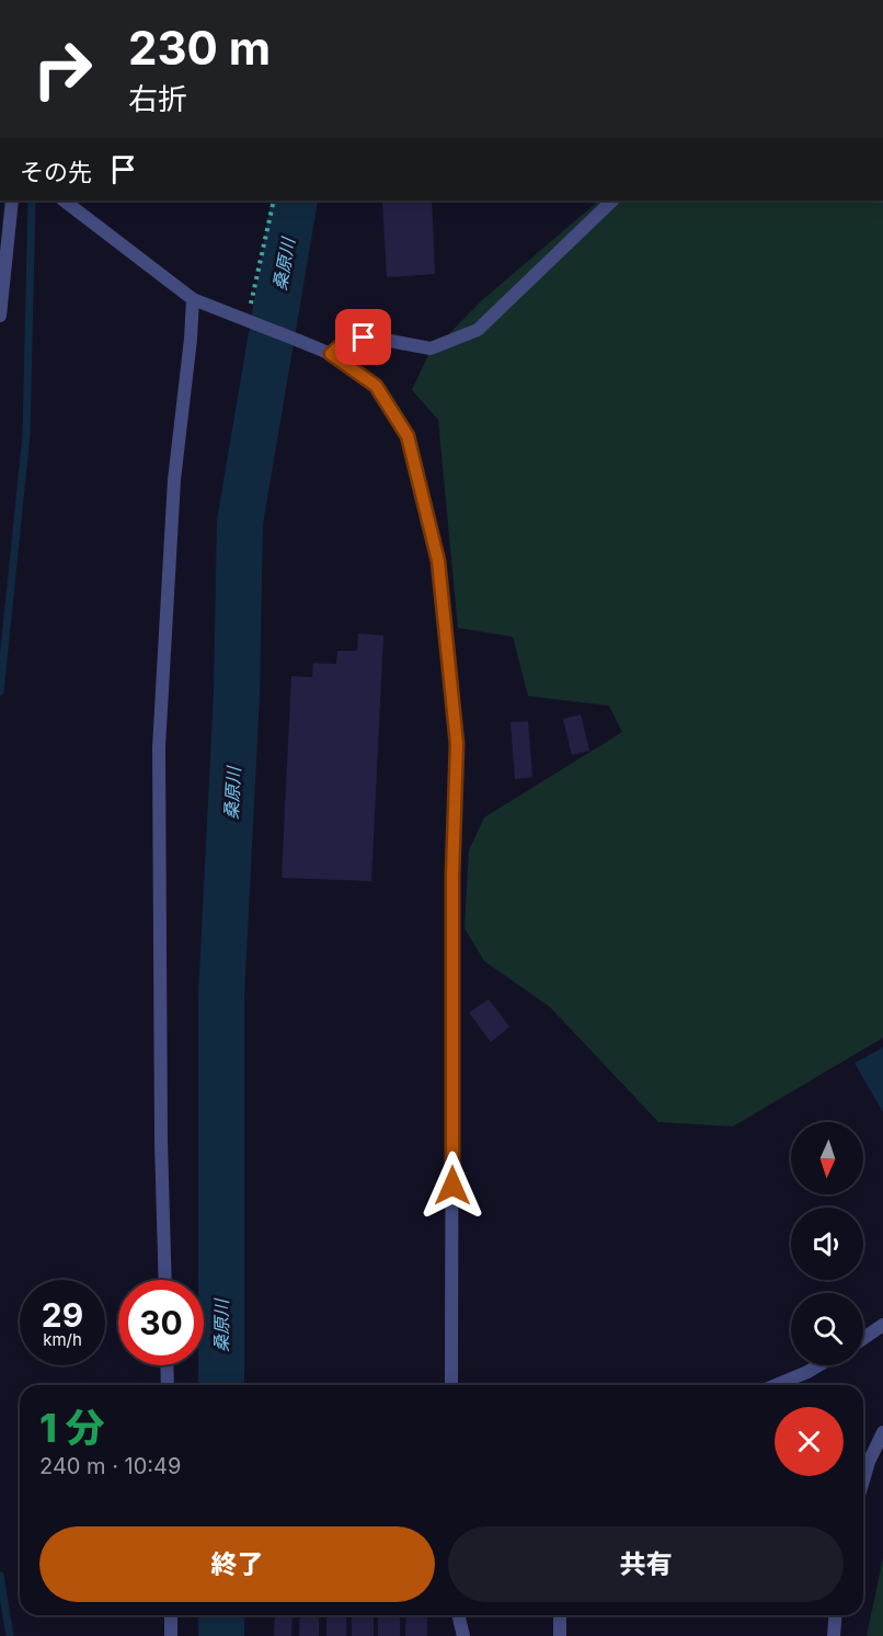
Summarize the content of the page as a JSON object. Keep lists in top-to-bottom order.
{
  "water": ["桑原川"],
  "north": "bottom",
  "page": {
    "turn": ["230 m", "右折"],
    "then": "その先",
    "speed": "29 km/h",
    "limit": "30",
    "heading": ["1 分", "240 m · 10:49"],
    "buttons": ["終了", "共有"]
  }
}
